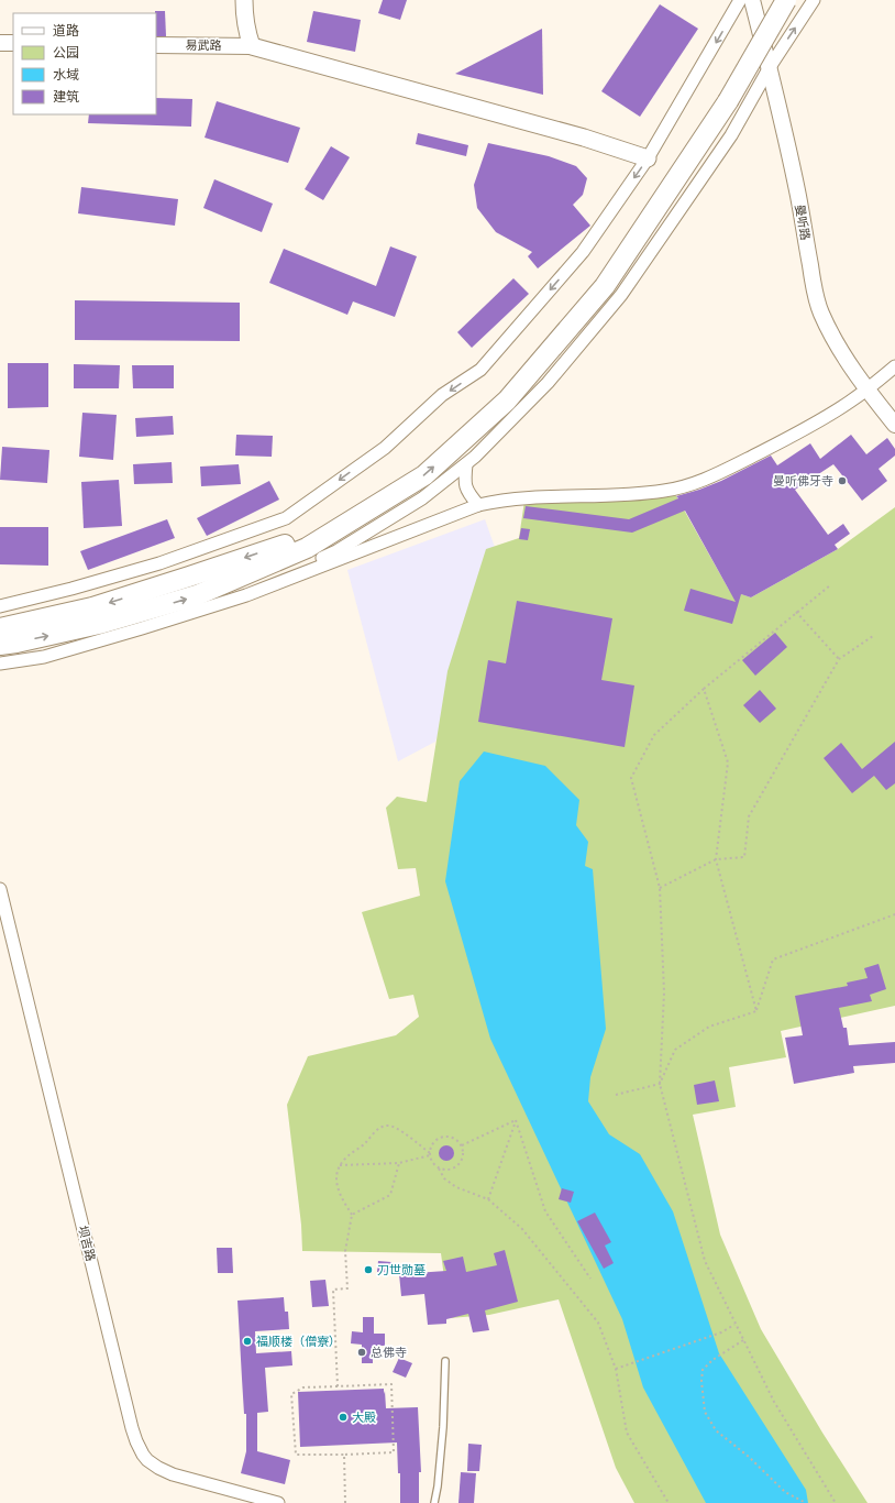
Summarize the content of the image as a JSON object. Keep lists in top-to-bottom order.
{
  "streets": {
    "street": ["易武路", "曼听路", "坝吉路"]
  },
  "places": [
    "曼听佛牙寺",
    "刀世勋墓",
    "福顺楼（僧寮）",
    "总佛寺",
    "大殿"
  ],
  "legend": [
    "道路",
    "公园",
    "水域",
    "建筑"
  ]
}
